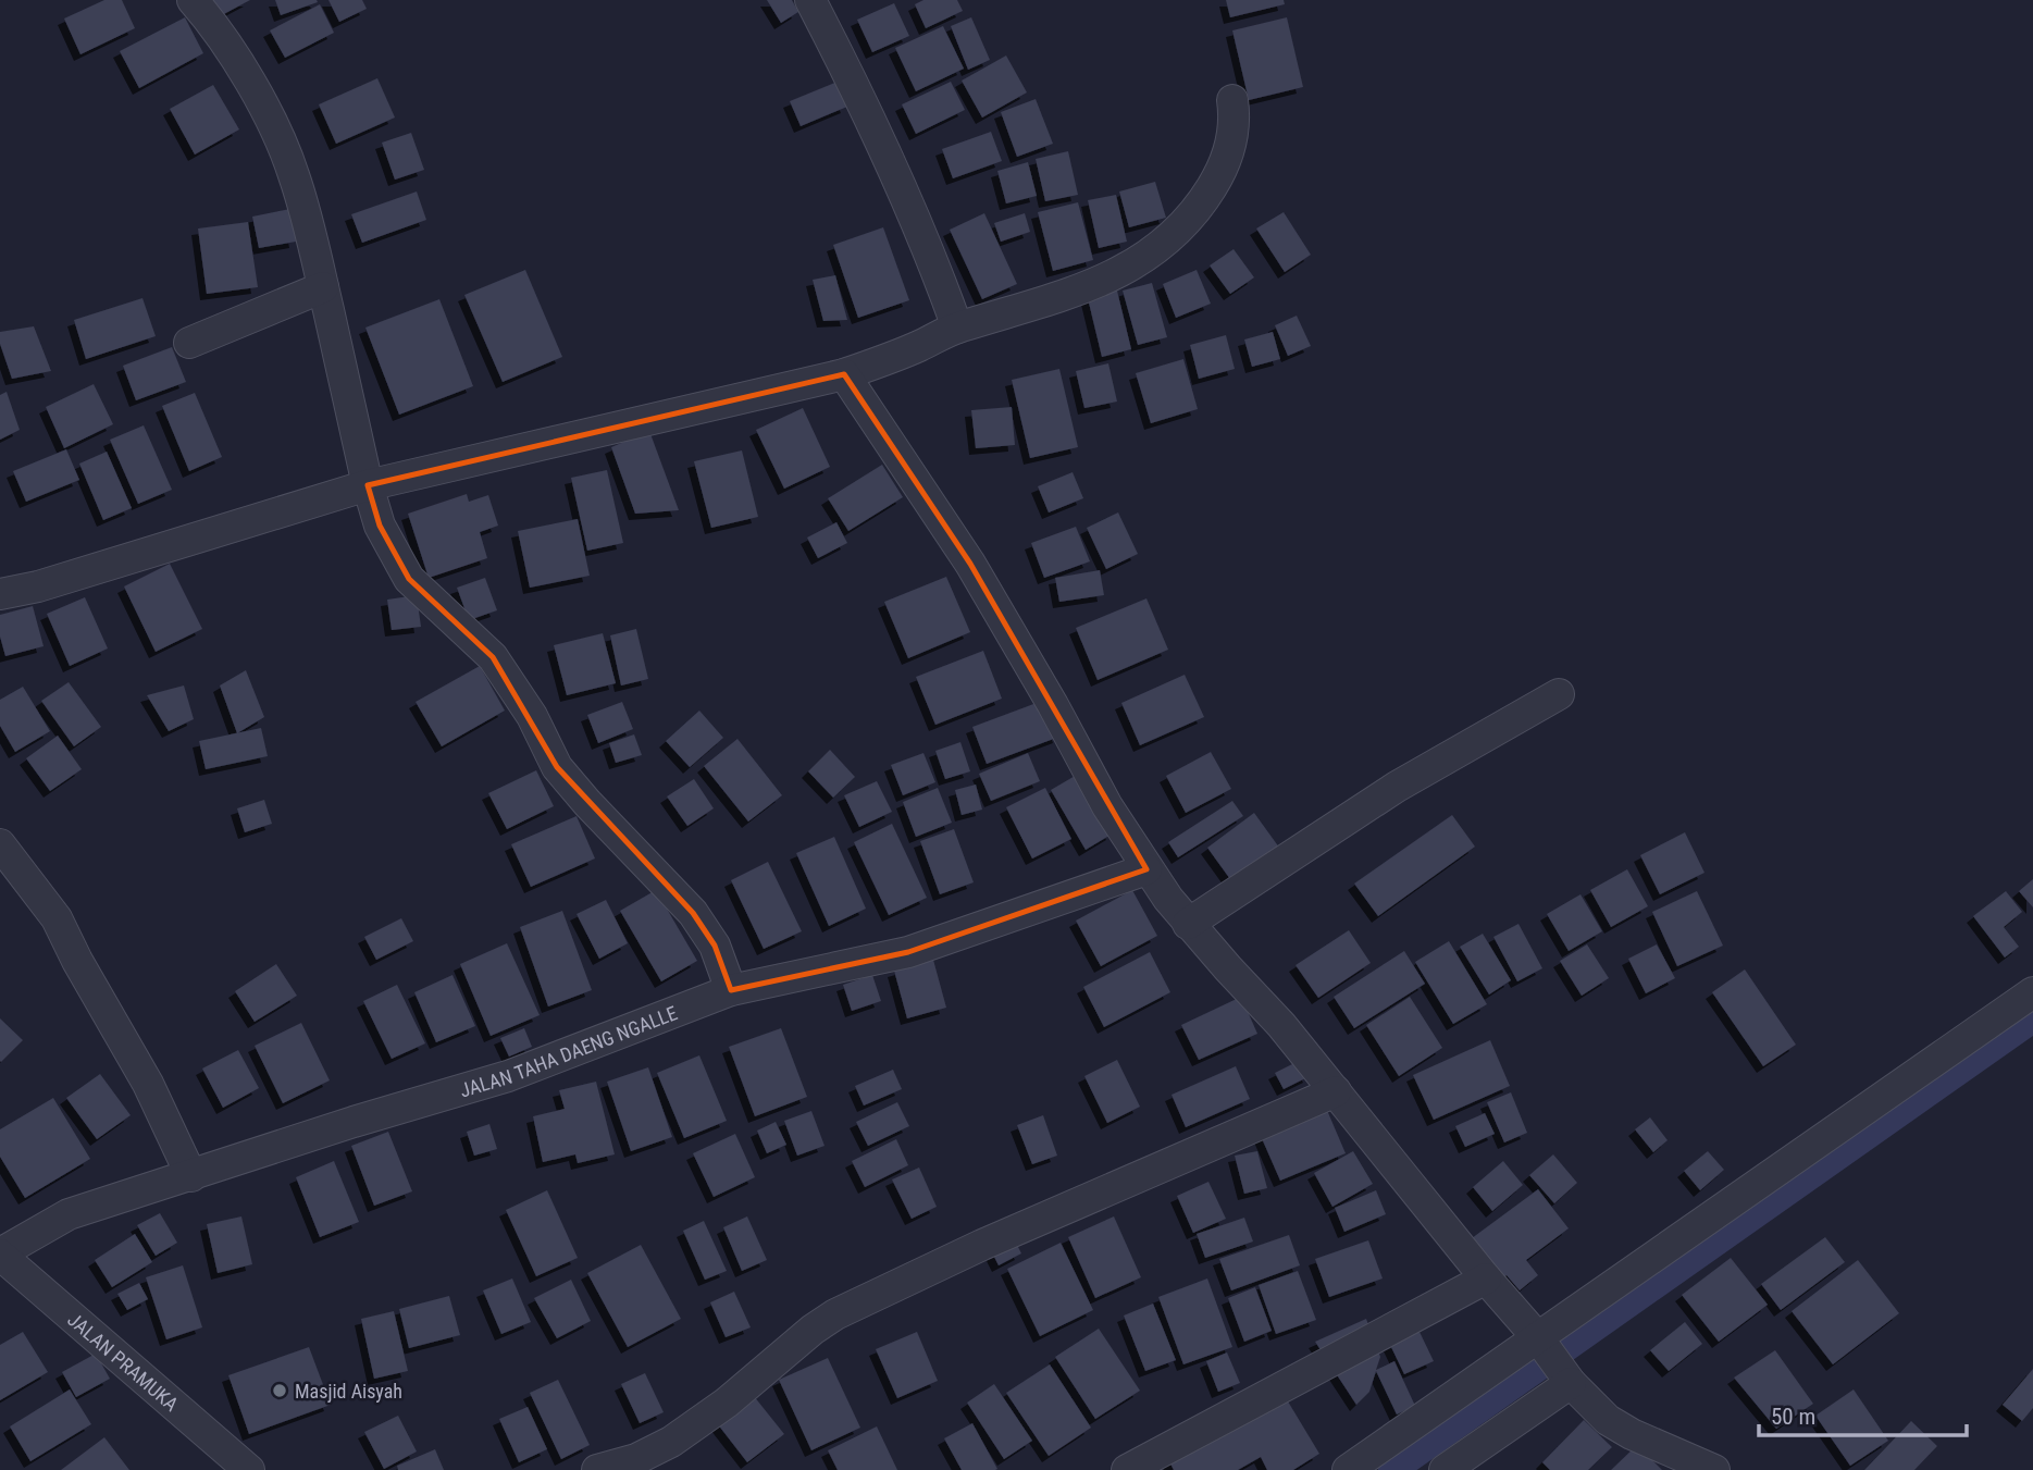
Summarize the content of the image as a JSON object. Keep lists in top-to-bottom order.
{
  "streets": {
    "street": ["JALAN TAHA DAENG NGALLE", "JALAN PRAMUKA"]
  },
  "crossings": [
    ["JALAN TAHA DAENG NGALLE", "JALAN PRAMUKA"]
  ],
  "places": ["Masjid Aisyah"],
  "scale_bar": "50 m"
}
